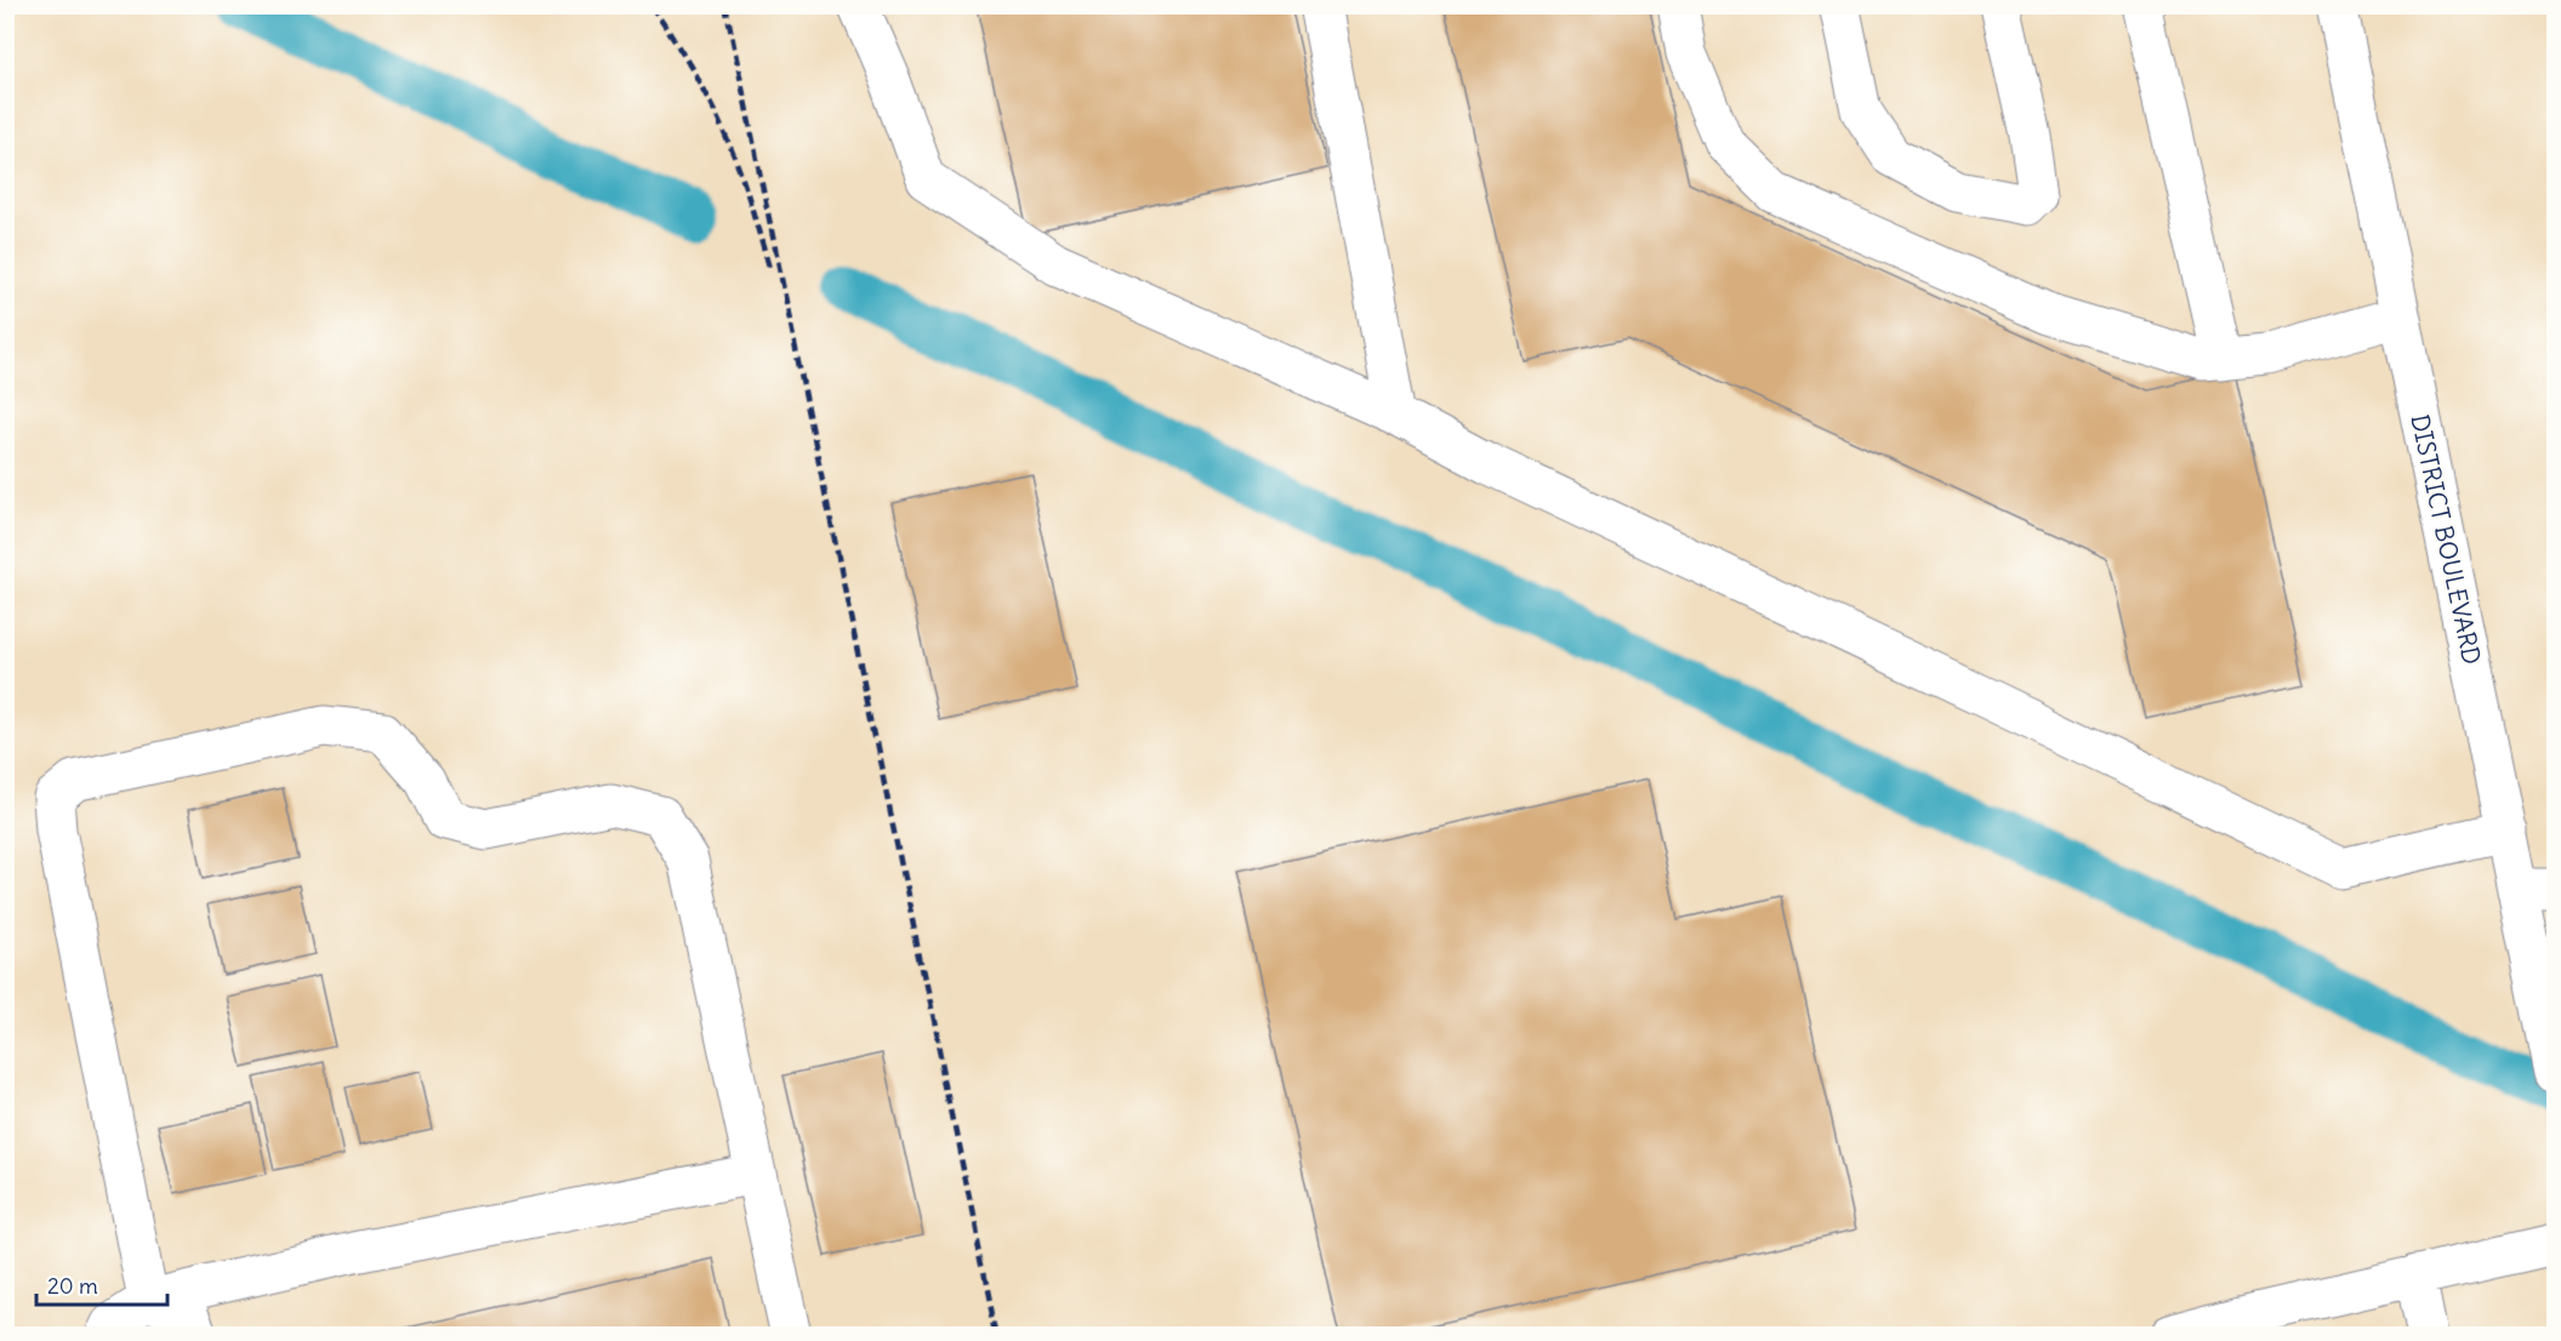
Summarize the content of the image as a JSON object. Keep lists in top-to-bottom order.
{
  "streets": {
    "street": ["DISTRICT BOULEVARD"]
  },
  "scale_bar": "20 m"
}
